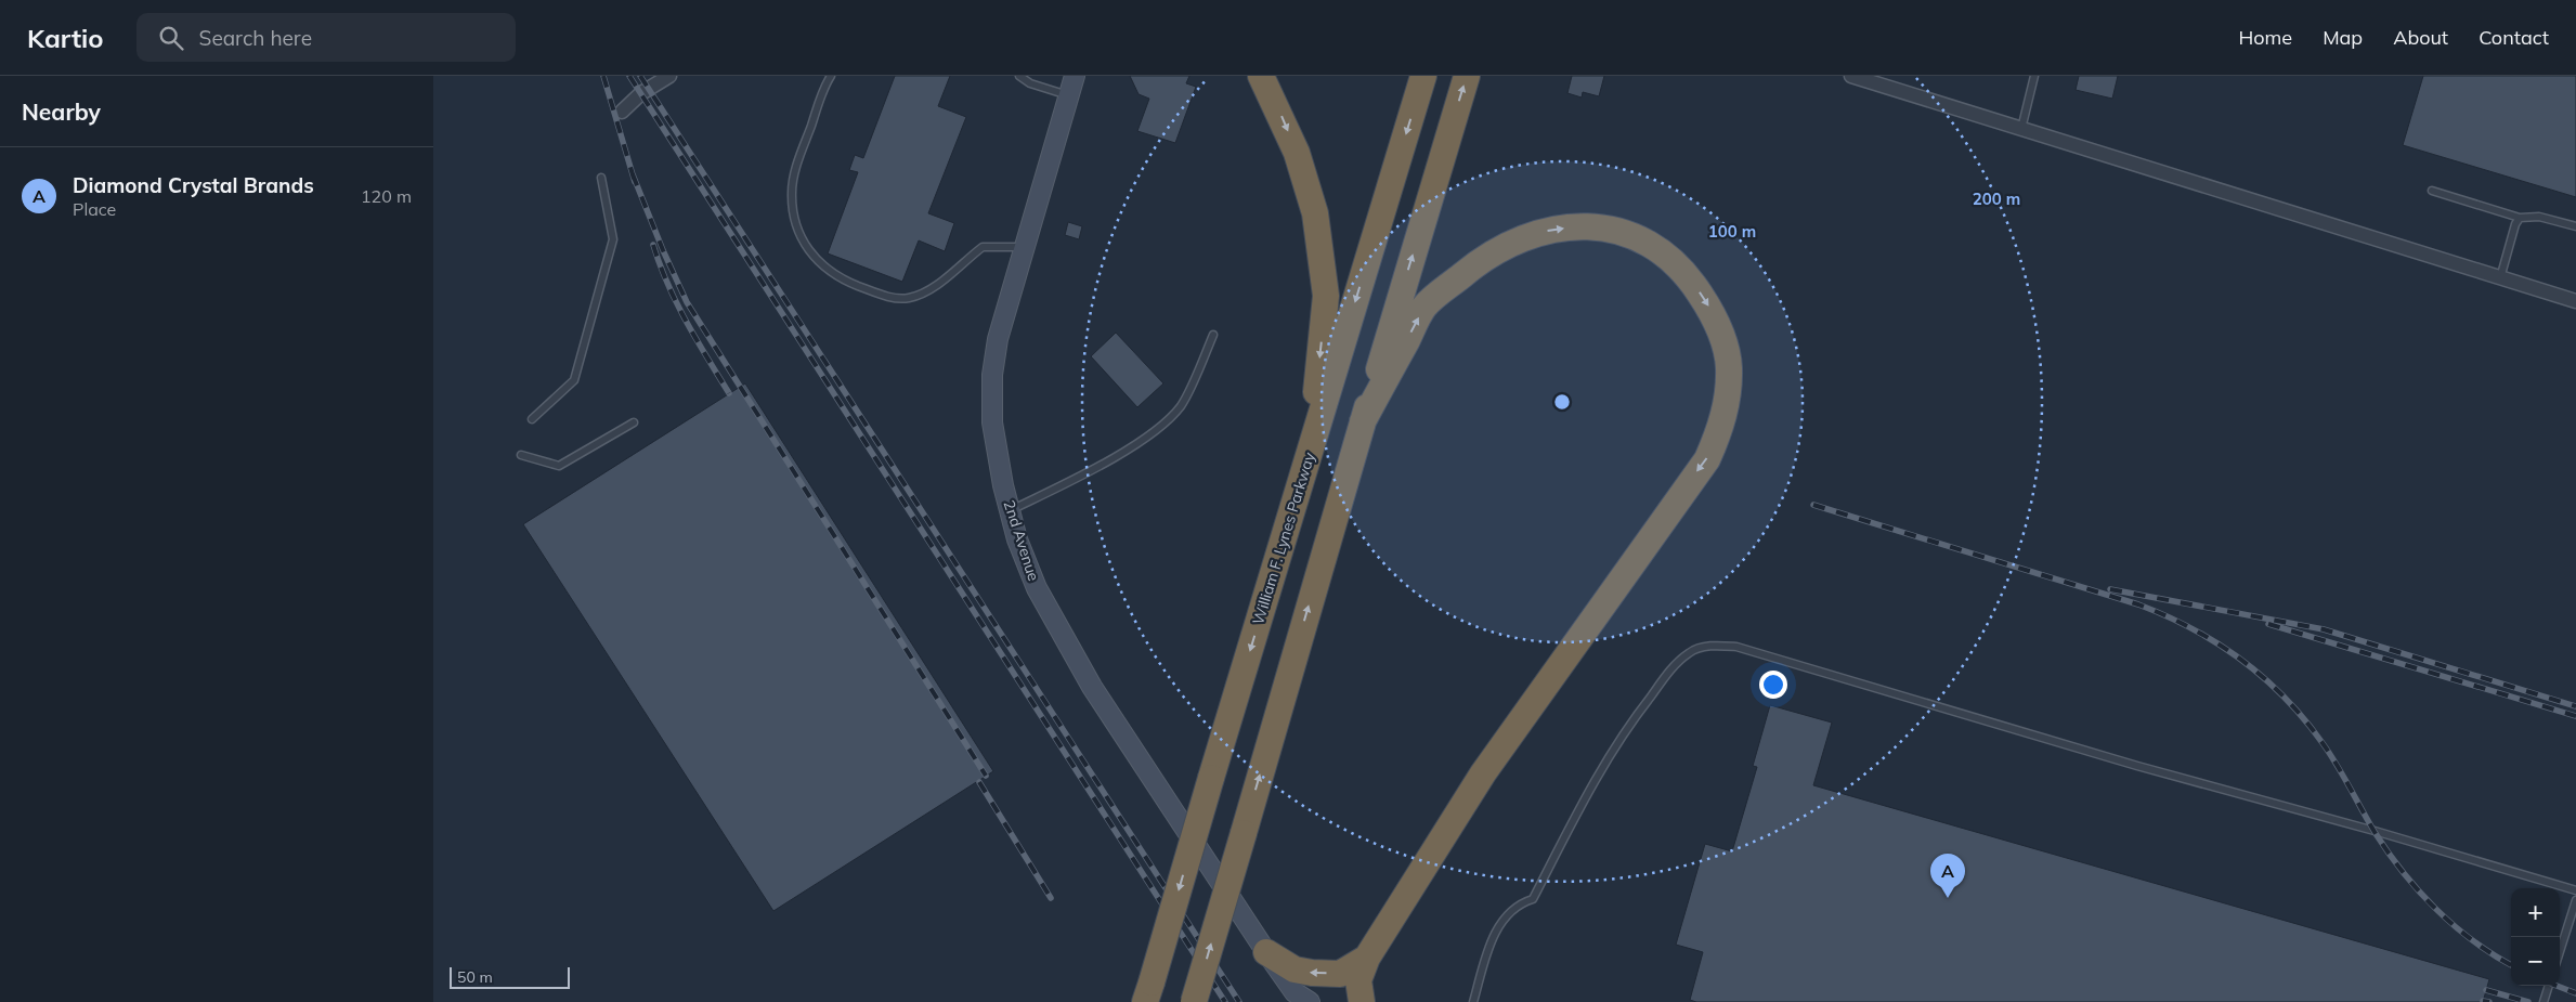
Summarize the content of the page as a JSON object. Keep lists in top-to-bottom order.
{
  "streets": {
    "highway": ["William F. Lynes Parkway"],
    "street": ["2nd Avenue"]
  },
  "scale_bar": "50 m",
  "page": {
    "header": "Kartio",
    "search": "Search here",
    "nav": [
      "Home",
      "Map",
      "About",
      "Contact"
    ],
    "heading": "Nearby",
    "list": [
      {
        "mark": "A",
        "name": "Diamond Crystal Brands",
        "note": "Place",
        "value": "120 m"
      }
    ],
    "pins": "A",
    "map_buttons": ["+", "−"],
    "scale": "50 m"
  },
  "rings": ["200 m", "100 m"]
}
